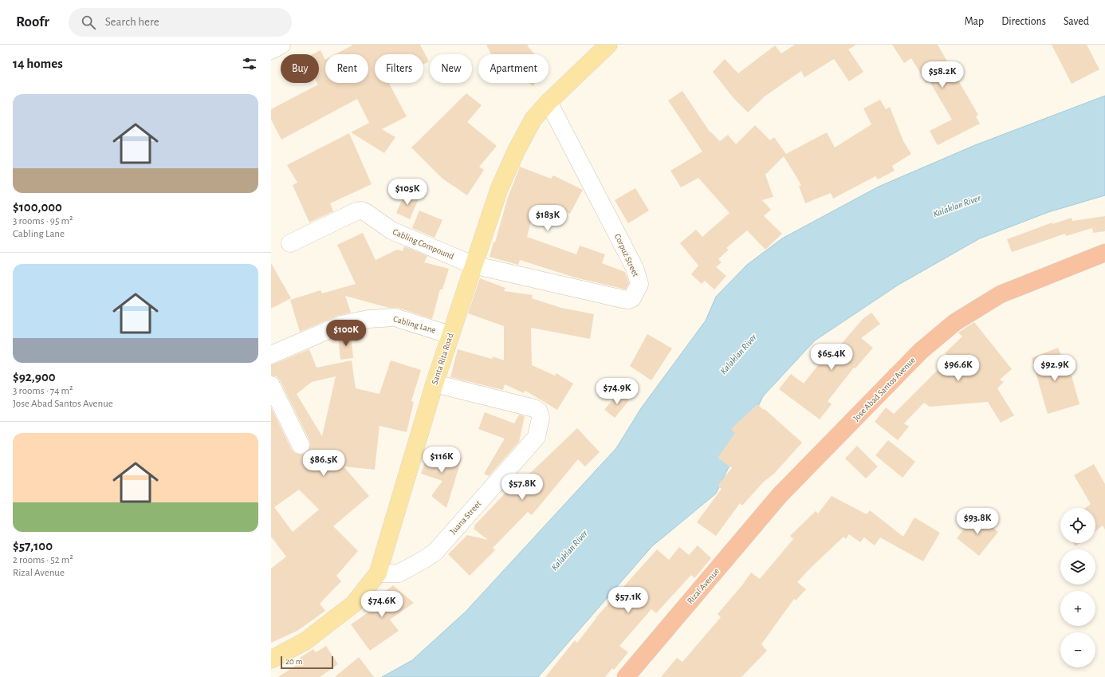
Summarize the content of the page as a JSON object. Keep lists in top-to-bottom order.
{
  "streets": {
    "highway": ["Jose Abad Santos Avenue", "Rizal Avenue"],
    "main road": ["Santa Rita Road"],
    "street": [
      "Cabling Compound",
      "Corpuz Street",
      "Cabling Lane",
      "Juana Street"
    ]
  },
  "crossings": [
    ["Cabling Compound", "Corpuz Street"],
    ["Cabling Compound", "Santa Rita Road"],
    ["Corpuz Street", "Santa Rita Road"],
    ["Cabling Lane", "Santa Rita Road"],
    ["Santa Rita Road", "Juana Street"],
    ["Jose Abad Santos Avenue", "Rizal Avenue"]
  ],
  "water": ["Kalaklan River"],
  "scale_bar": "20 m",
  "page": {
    "header": "Roofr",
    "search": "Search here",
    "nav": ["Map", "Directions", "Saved"],
    "heading": "14 homes",
    "chip": [
      "Buy",
      "Rent",
      "Filters",
      "New",
      "Apartment"
    ],
    "price": [
      "$58.2K",
      "$105K",
      "$183K",
      "$100K",
      "$65.4K",
      "$96.6K",
      "$92.9K",
      "$74.9K",
      "$116K",
      "$86.5K",
      "$57.8K",
      "$93.8K",
      "$57.1K",
      "$74.6K"
    ],
    "list": [
      {
        "name": "$100,000",
        "note": "3 rooms · 95 m² · Cabling Lane"
      },
      {
        "name": "$92,900",
        "note": "3 rooms · 74 m² · Jose Abad Santos Avenue"
      },
      {
        "name": "$57,100",
        "note": "2 rooms · 52 m² · Rizal Avenue"
      }
    ],
    "map_buttons": ["+", "−"],
    "scale": "20 m"
  }
}
